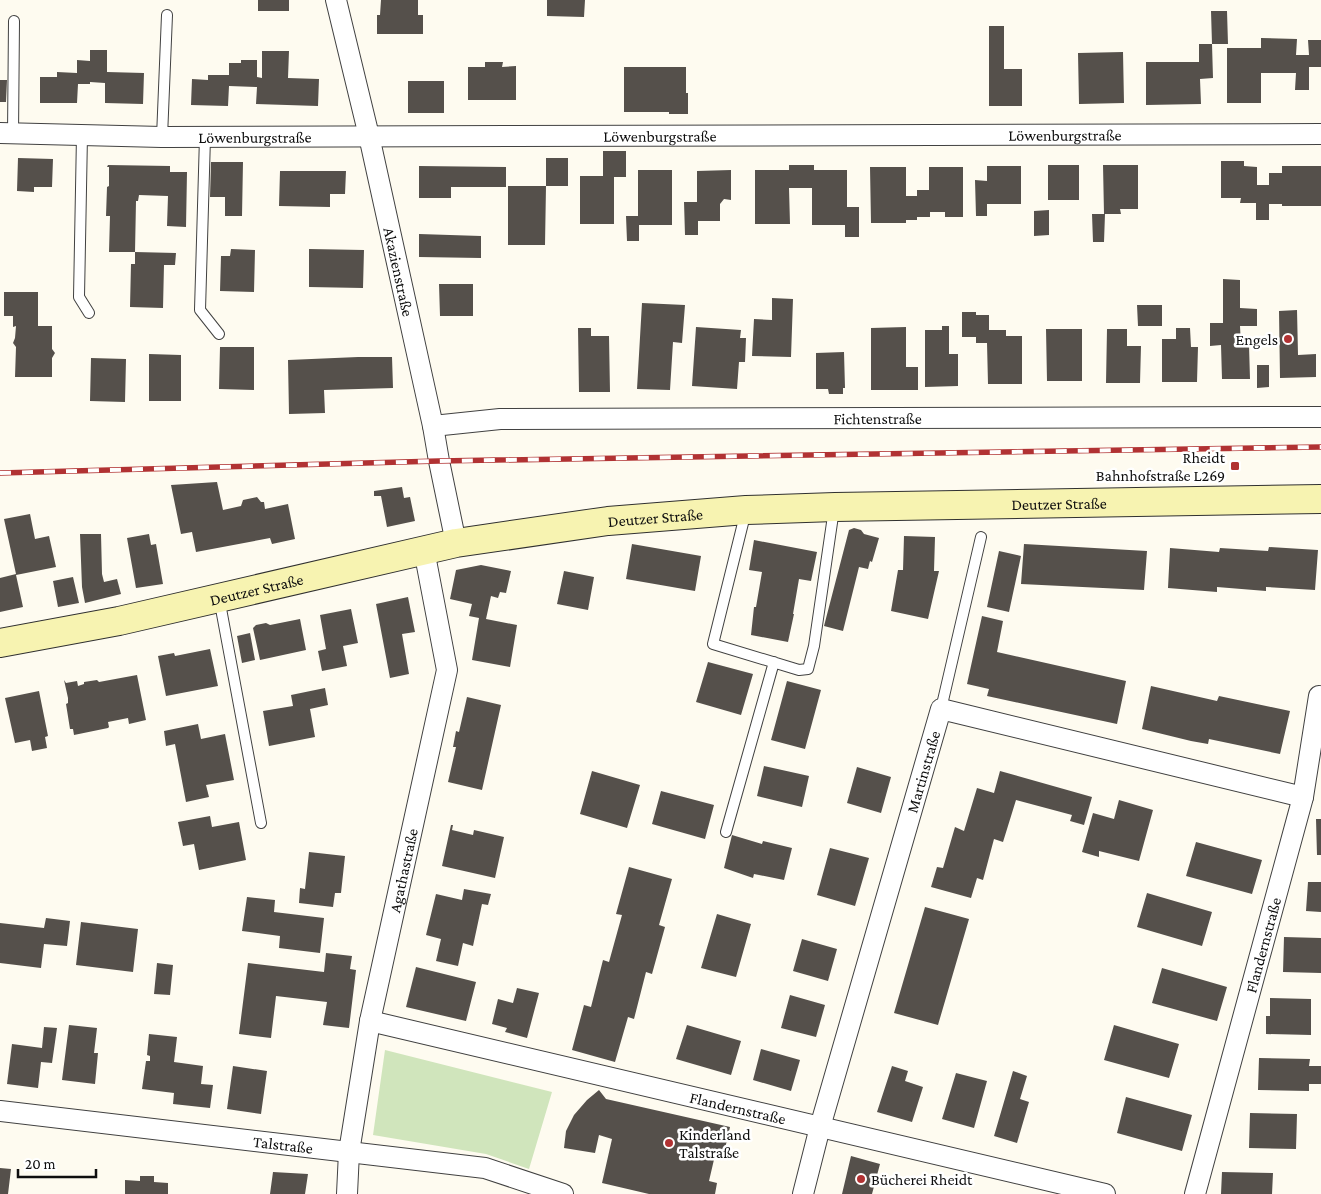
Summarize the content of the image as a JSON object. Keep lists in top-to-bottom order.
{
  "streets": {
    "main road": ["Deutzer Straße"],
    "street": [
      "Löwenburgstraße",
      "Akazienstraße",
      "Fichtenstraße",
      "Martinstraße",
      "Agathastraße",
      "Flandernstraße",
      "Talstraße"
    ]
  },
  "crossings": [
    ["Löwenburgstraße", "Akazienstraße"],
    ["Akazienstraße", "Fichtenstraße"],
    ["Akazienstraße", "Deutzer Straße"],
    ["Deutzer Straße", "Agathastraße"],
    ["Martinstraße", "Flandernstraße"],
    ["Agathastraße", "Flandernstraße"],
    ["Agathastraße", "Talstraße"]
  ],
  "places": {
    "other": ["Engels", "Kinderland Talstraße", "Bücherei Rheidt"],
    "transit": ["Rheidt Bahnhofstraße L269"]
  },
  "scale_bar": "20 m"
}
